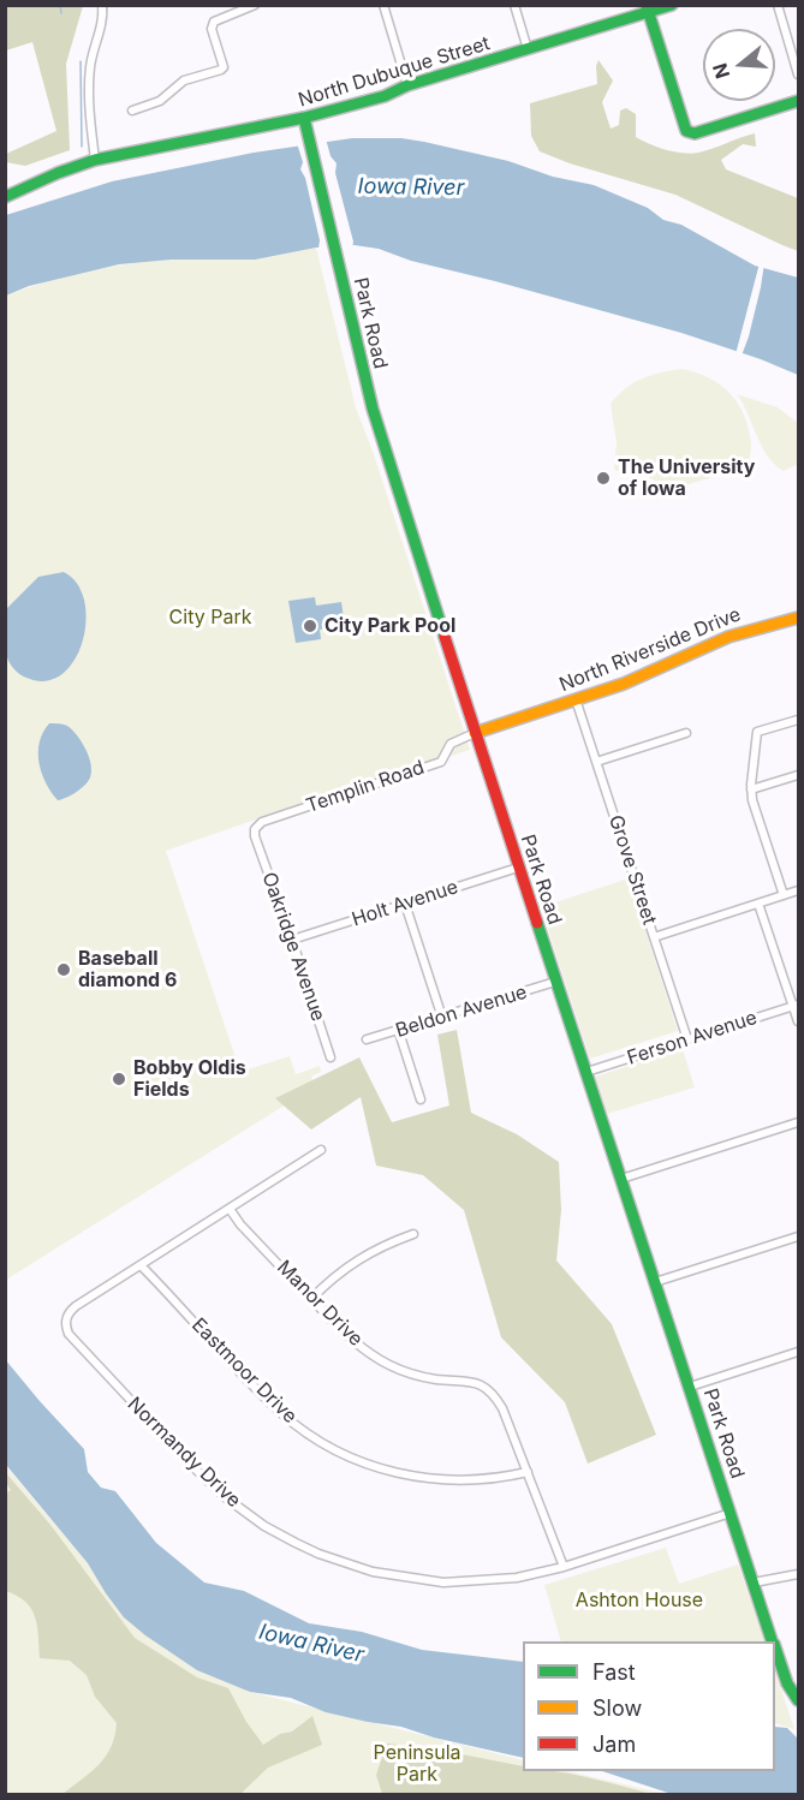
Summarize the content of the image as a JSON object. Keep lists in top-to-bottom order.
{
  "streets": {
    "street": [
      "North Dubuque Street",
      "Park Road",
      "North Riverside Drive",
      "Templin Road",
      "Grove Street",
      "Holt Avenue",
      "Oakridge Avenue",
      "Beldon Avenue",
      "Ferson Avenue",
      "Manor Drive",
      "Eastmoor Drive",
      "Normandy Drive"
    ]
  },
  "crossings": [
    ["North Dubuque Street", "Park Road"],
    ["Park Road", "North Riverside Drive"],
    ["Park Road", "Templin Road"],
    ["Park Road", "Holt Avenue"],
    ["Park Road", "Beldon Avenue"],
    ["Park Road", "Ferson Avenue"],
    ["Park Road", "Normandy Drive"],
    ["North Riverside Drive", "Templin Road"],
    ["North Riverside Drive", "Grove Street"],
    ["Templin Road", "Oakridge Avenue"],
    ["Grove Street", "Ferson Avenue"],
    ["Holt Avenue", "Oakridge Avenue"],
    ["Manor Drive", "Eastmoor Drive"],
    ["Manor Drive", "Normandy Drive"],
    ["Eastmoor Drive", "Normandy Drive"]
  ],
  "water": ["Iowa River"],
  "parks": ["City Park", "Ashton House", "Peninsula Park"],
  "places": [
    "The University of Iowa",
    "City Park Pool",
    "Baseball diamond 6",
    "Bobby Oldis Fields"
  ],
  "legend": ["Fast", "Slow", "Jam"],
  "north": "left"
}
